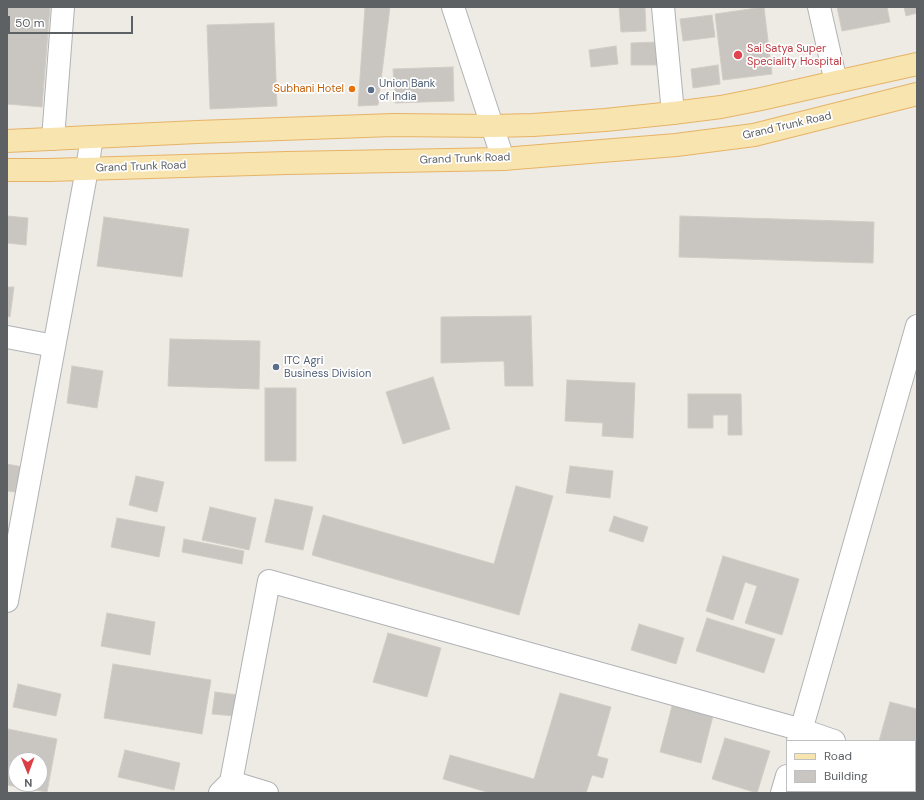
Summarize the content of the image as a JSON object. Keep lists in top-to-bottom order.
{
  "streets": {
    "main road": ["Grand Trunk Road"]
  },
  "places": [
    "Sai Satya Super Speciality Hospital",
    "Subhani Hotel",
    "Union Bank of India",
    "ITC Agri Business Division"
  ],
  "legend": ["Road", "Building"],
  "scale_bar": "50 m",
  "north": "bottom"
}
